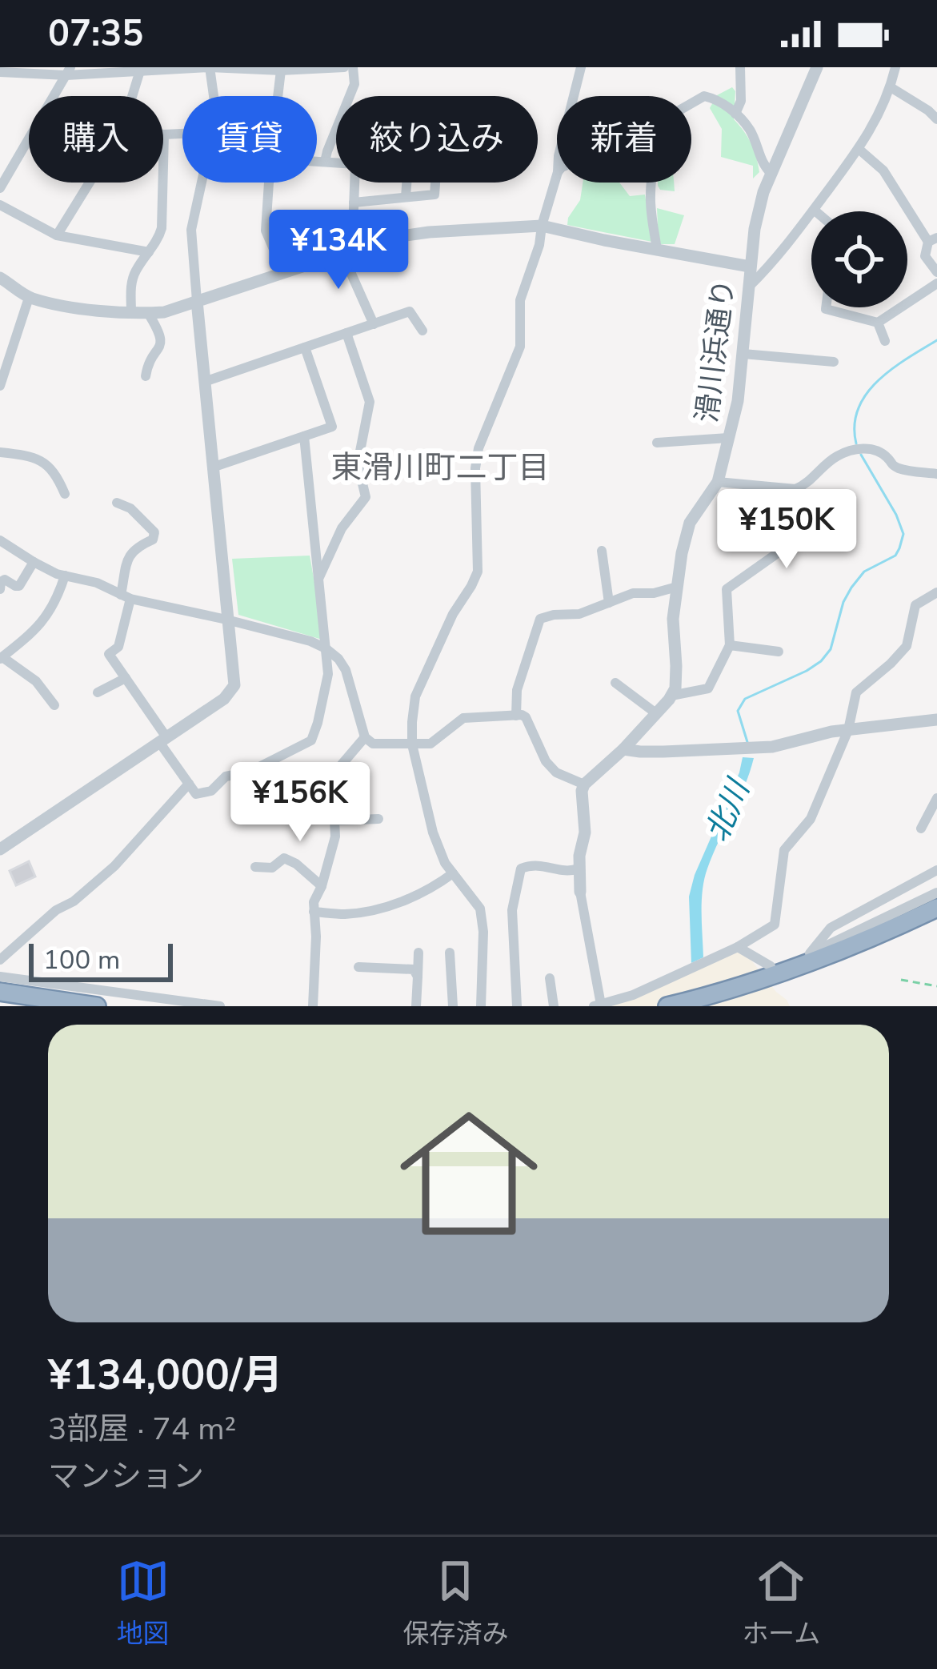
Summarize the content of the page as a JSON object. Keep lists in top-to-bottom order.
{
  "streets": {
    "street": ["滑川浜通り"]
  },
  "districts": ["東滑川町二丁目"],
  "water": ["北川"],
  "scale_bar": "100 m",
  "page": {
    "status": "07:35",
    "chip": [
      "購入",
      "賃貸",
      "絞り込み",
      "新着"
    ],
    "price": ["¥134K", "¥150K", "¥156K"],
    "scale": "100 m",
    "list": [
      {
        "name": "¥134,000/月",
        "note": "3部屋 · 74 m² · マンション"
      }
    ],
    "tabs": ["地図", "保存済み", "ホーム"]
  }
}
